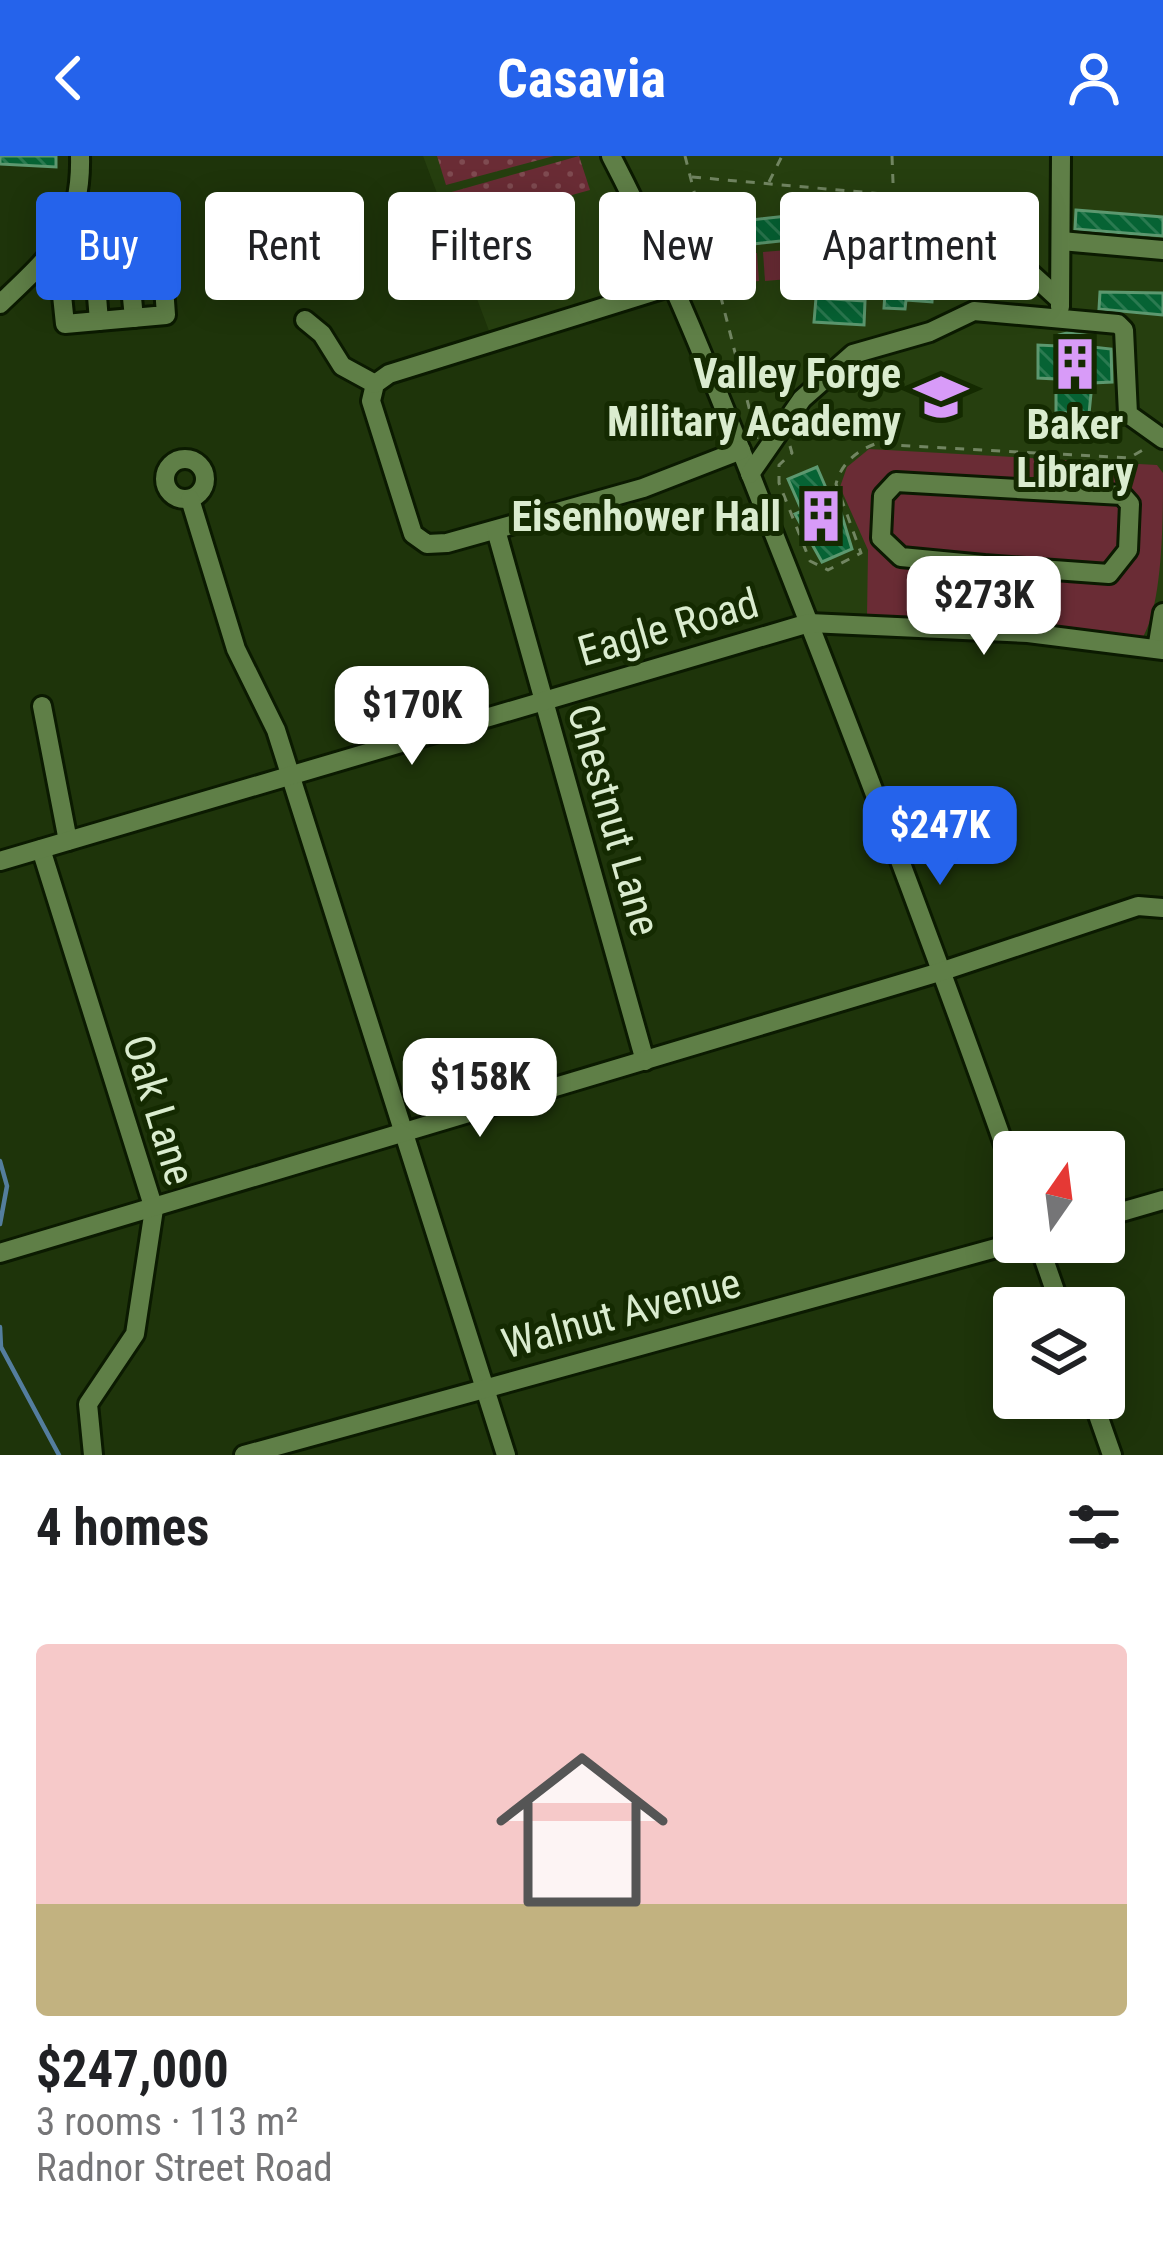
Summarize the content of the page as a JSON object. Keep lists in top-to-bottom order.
{
  "streets": {
    "street": [
      "Eagle Road",
      "Chestnut Lane",
      "Oak Lane",
      "Walnut Avenue"
    ]
  },
  "crossings": [
    ["Eagle Road", "Chestnut Lane"],
    ["Eagle Road", "Oak Lane"]
  ],
  "places": {
    "building": ["Baker Library", "Eisenhower Hall"],
    "school or university": ["Valley Forge Military Academy"]
  },
  "north": "top",
  "page": {
    "header": "Casavia",
    "chip": [
      "Buy",
      "Rent",
      "Filters",
      "New",
      "Apartment"
    ],
    "price": [
      "$273K",
      "$170K",
      "$247K",
      "$158K"
    ],
    "heading": "4 homes",
    "list": [
      {
        "name": "$247,000",
        "note": "3 rooms · 113 m² · Radnor Street Road"
      }
    ]
  }
}
